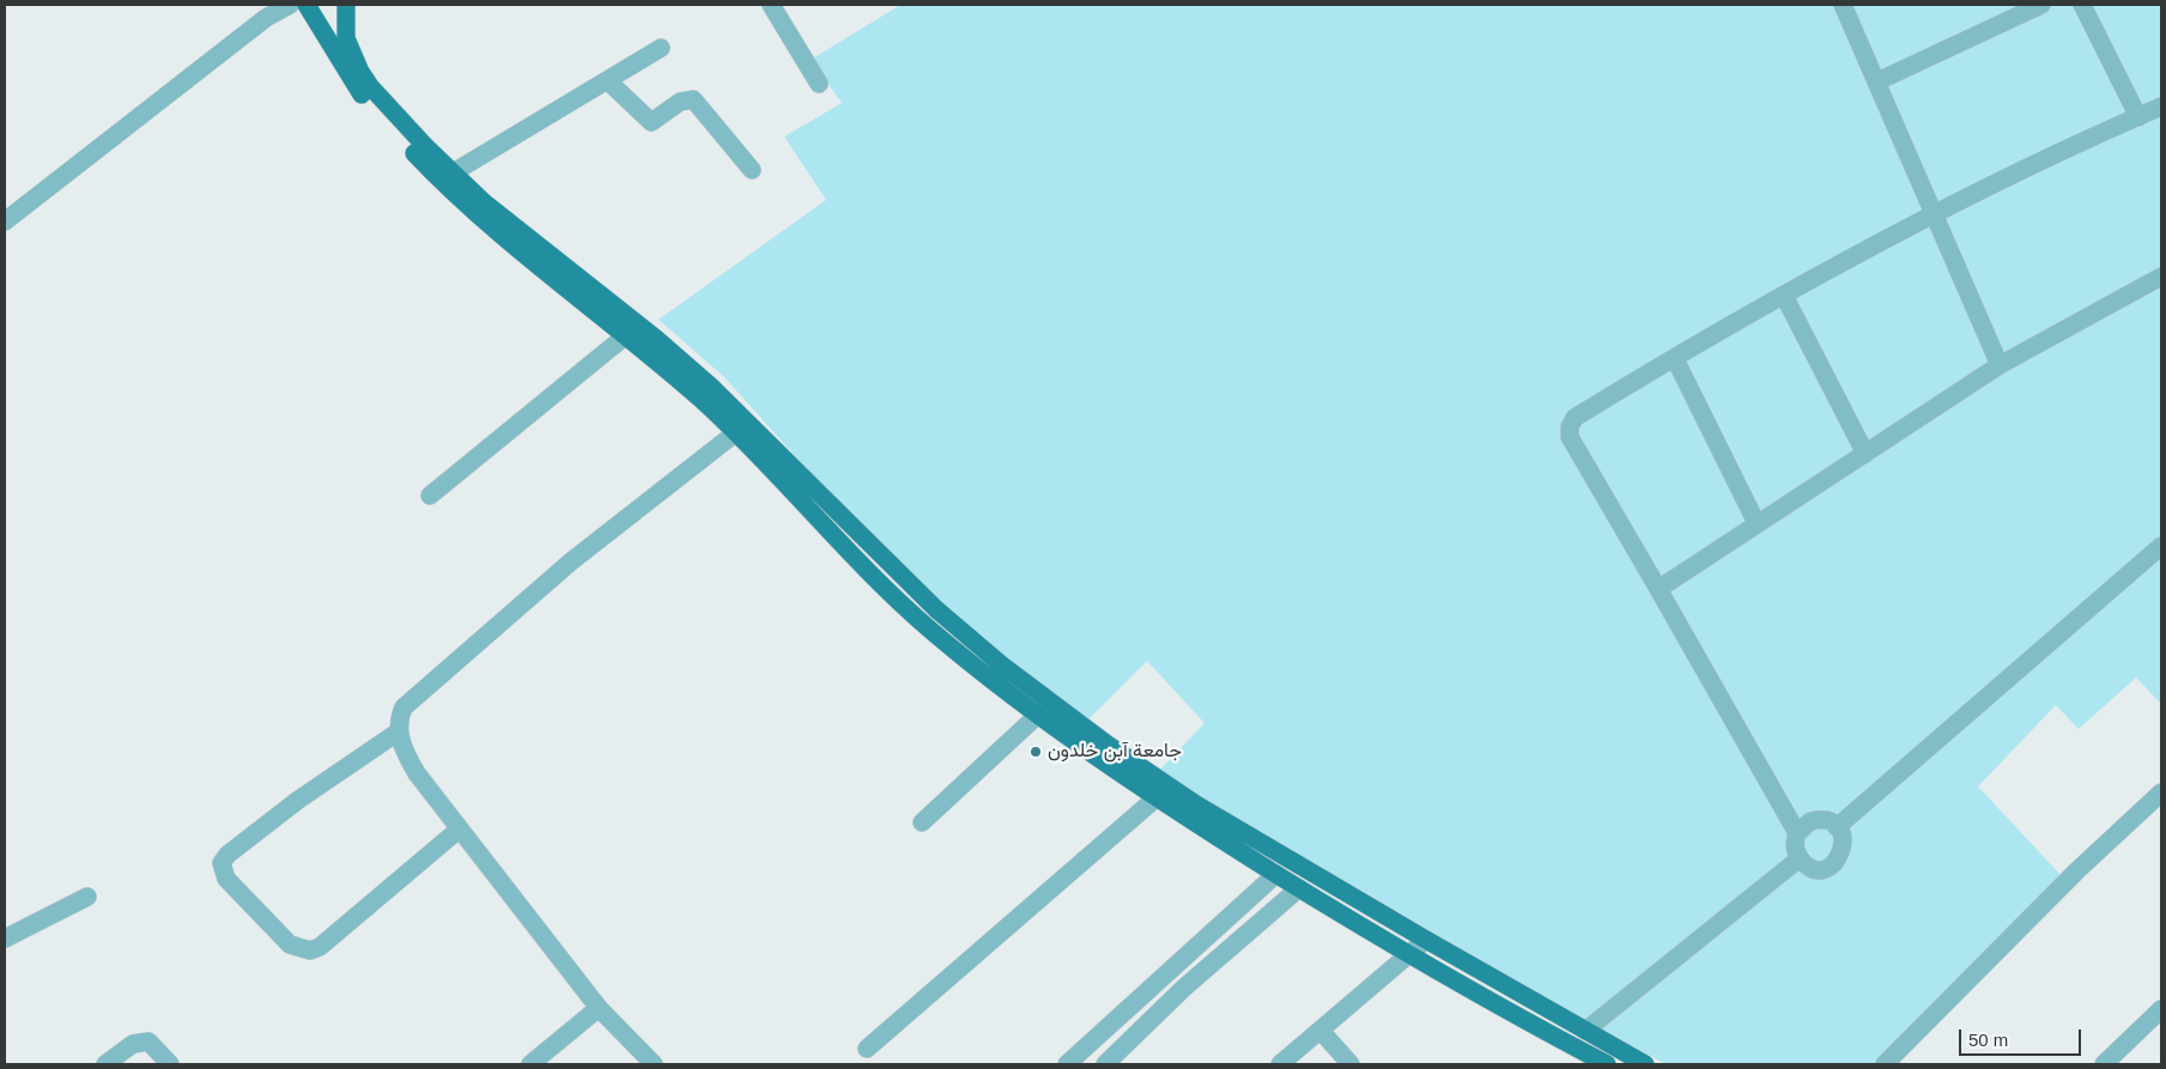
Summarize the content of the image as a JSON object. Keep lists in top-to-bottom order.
{
  "places": ["جامعة آبن خلدون"],
  "scale_bar": "50 m"
}
